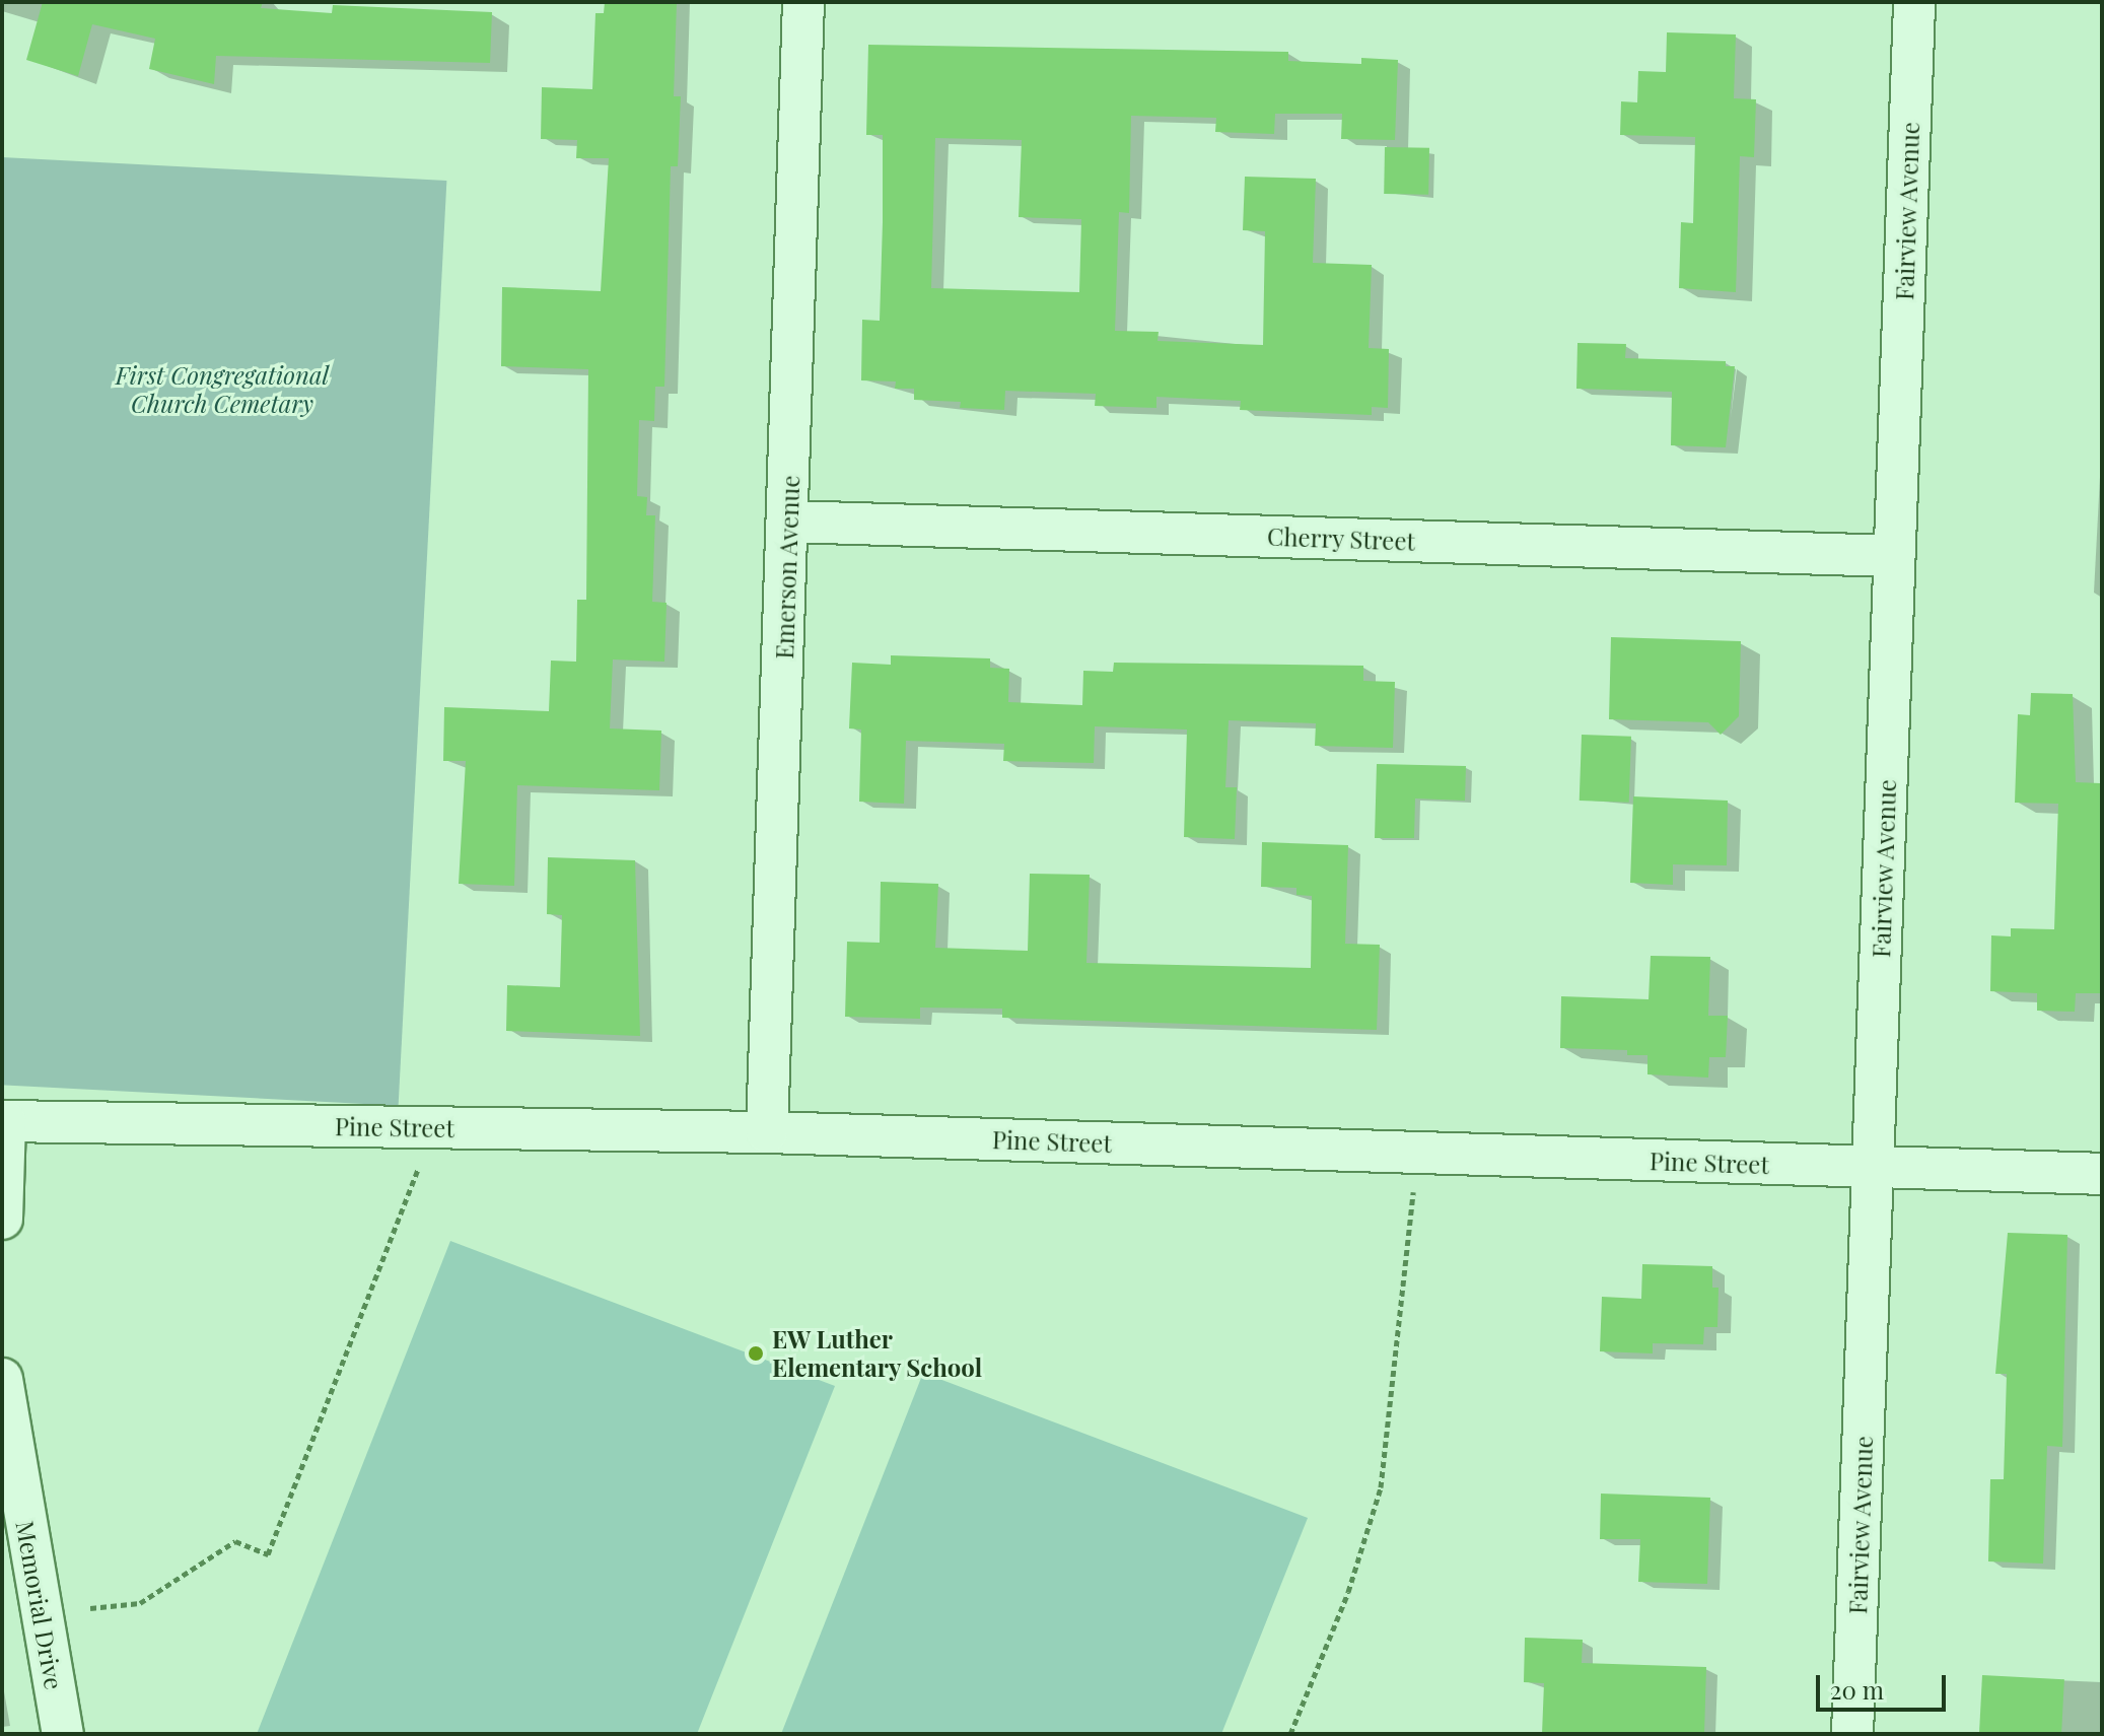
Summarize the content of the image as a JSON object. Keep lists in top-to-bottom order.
{
  "streets": {
    "street": [
      "Fairview Avenue",
      "Cherry Street",
      "Emerson Avenue",
      "Pine Street",
      "Memorial Drive"
    ]
  },
  "crossings": [
    ["Fairview Avenue", "Cherry Street"],
    ["Fairview Avenue", "Pine Street"],
    ["Cherry Street", "Emerson Avenue"],
    ["Emerson Avenue", "Pine Street"]
  ],
  "parks": ["First Congregational Church Cemetary"],
  "places": ["EW Luther Elementary School"],
  "scale_bar": "20 m"
}
